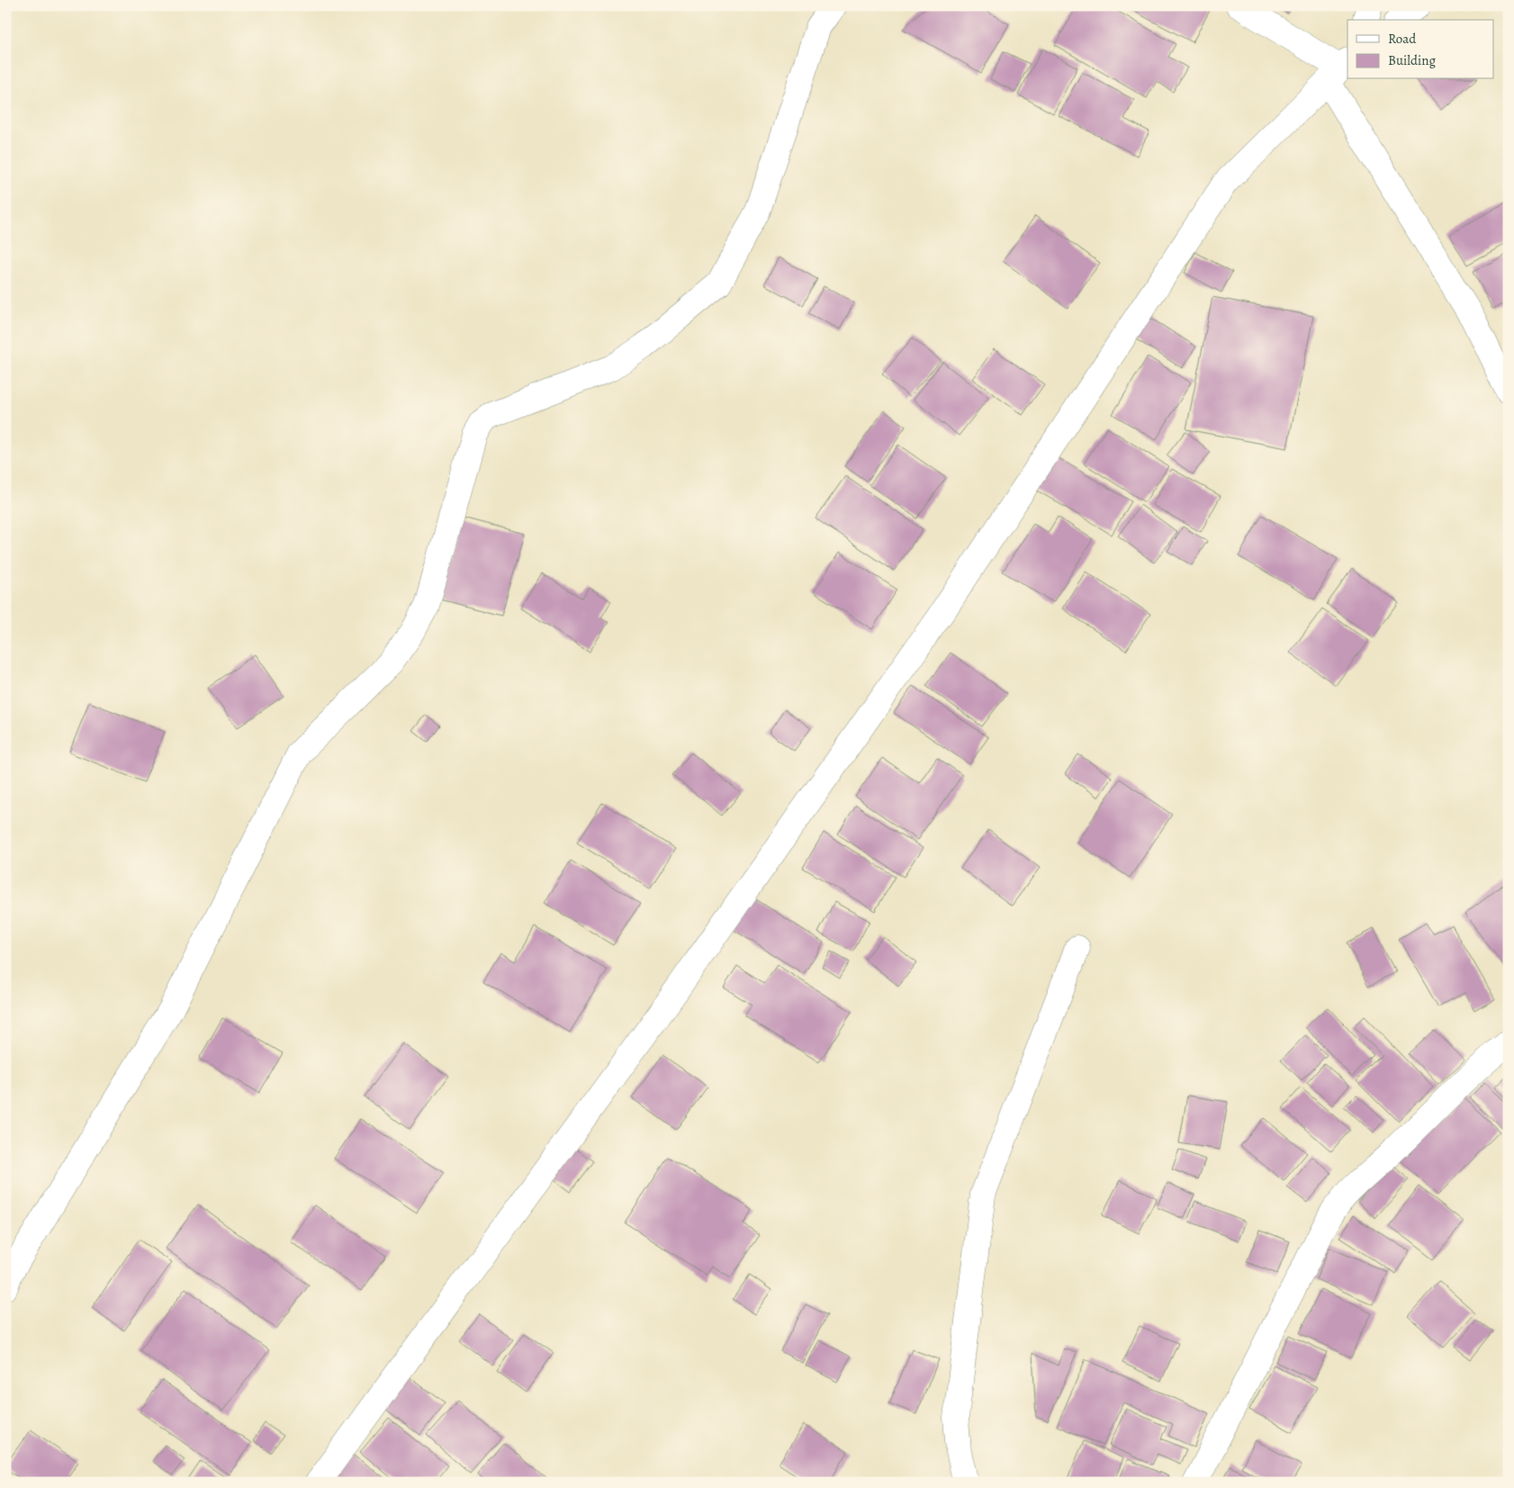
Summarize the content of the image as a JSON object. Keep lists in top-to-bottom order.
{
  "legend": ["Road", "Building"]
}
